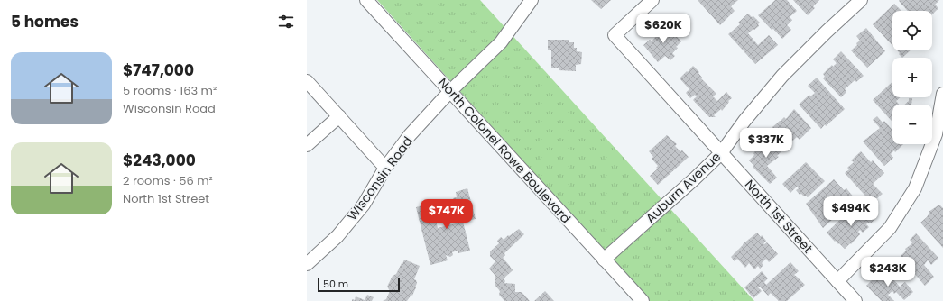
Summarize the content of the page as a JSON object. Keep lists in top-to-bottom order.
{
  "streets": {
    "street": [
      "North Colonel Rowe Boulevard",
      "Wisconsin Road",
      "Auburn Avenue",
      "North 1st Street"
    ]
  },
  "crossings": [
    ["North Colonel Rowe Boulevard", "Wisconsin Road"],
    ["North Colonel Rowe Boulevard", "Auburn Avenue"],
    ["Auburn Avenue", "North 1st Street"]
  ],
  "scale_bar": "50 m",
  "page": {
    "heading": "5 homes",
    "map_buttons": ["+", "−"],
    "price": [
      "$620K",
      "$337K",
      "$494K",
      "$747K",
      "$243K"
    ],
    "list": [
      {
        "name": "$747,000",
        "note": "5 rooms · 163 m² · Wisconsin Road"
      },
      {
        "name": "$243,000",
        "note": "2 rooms · 56 m² · North 1st Street"
      }
    ],
    "scale": "50 m"
  }
}
